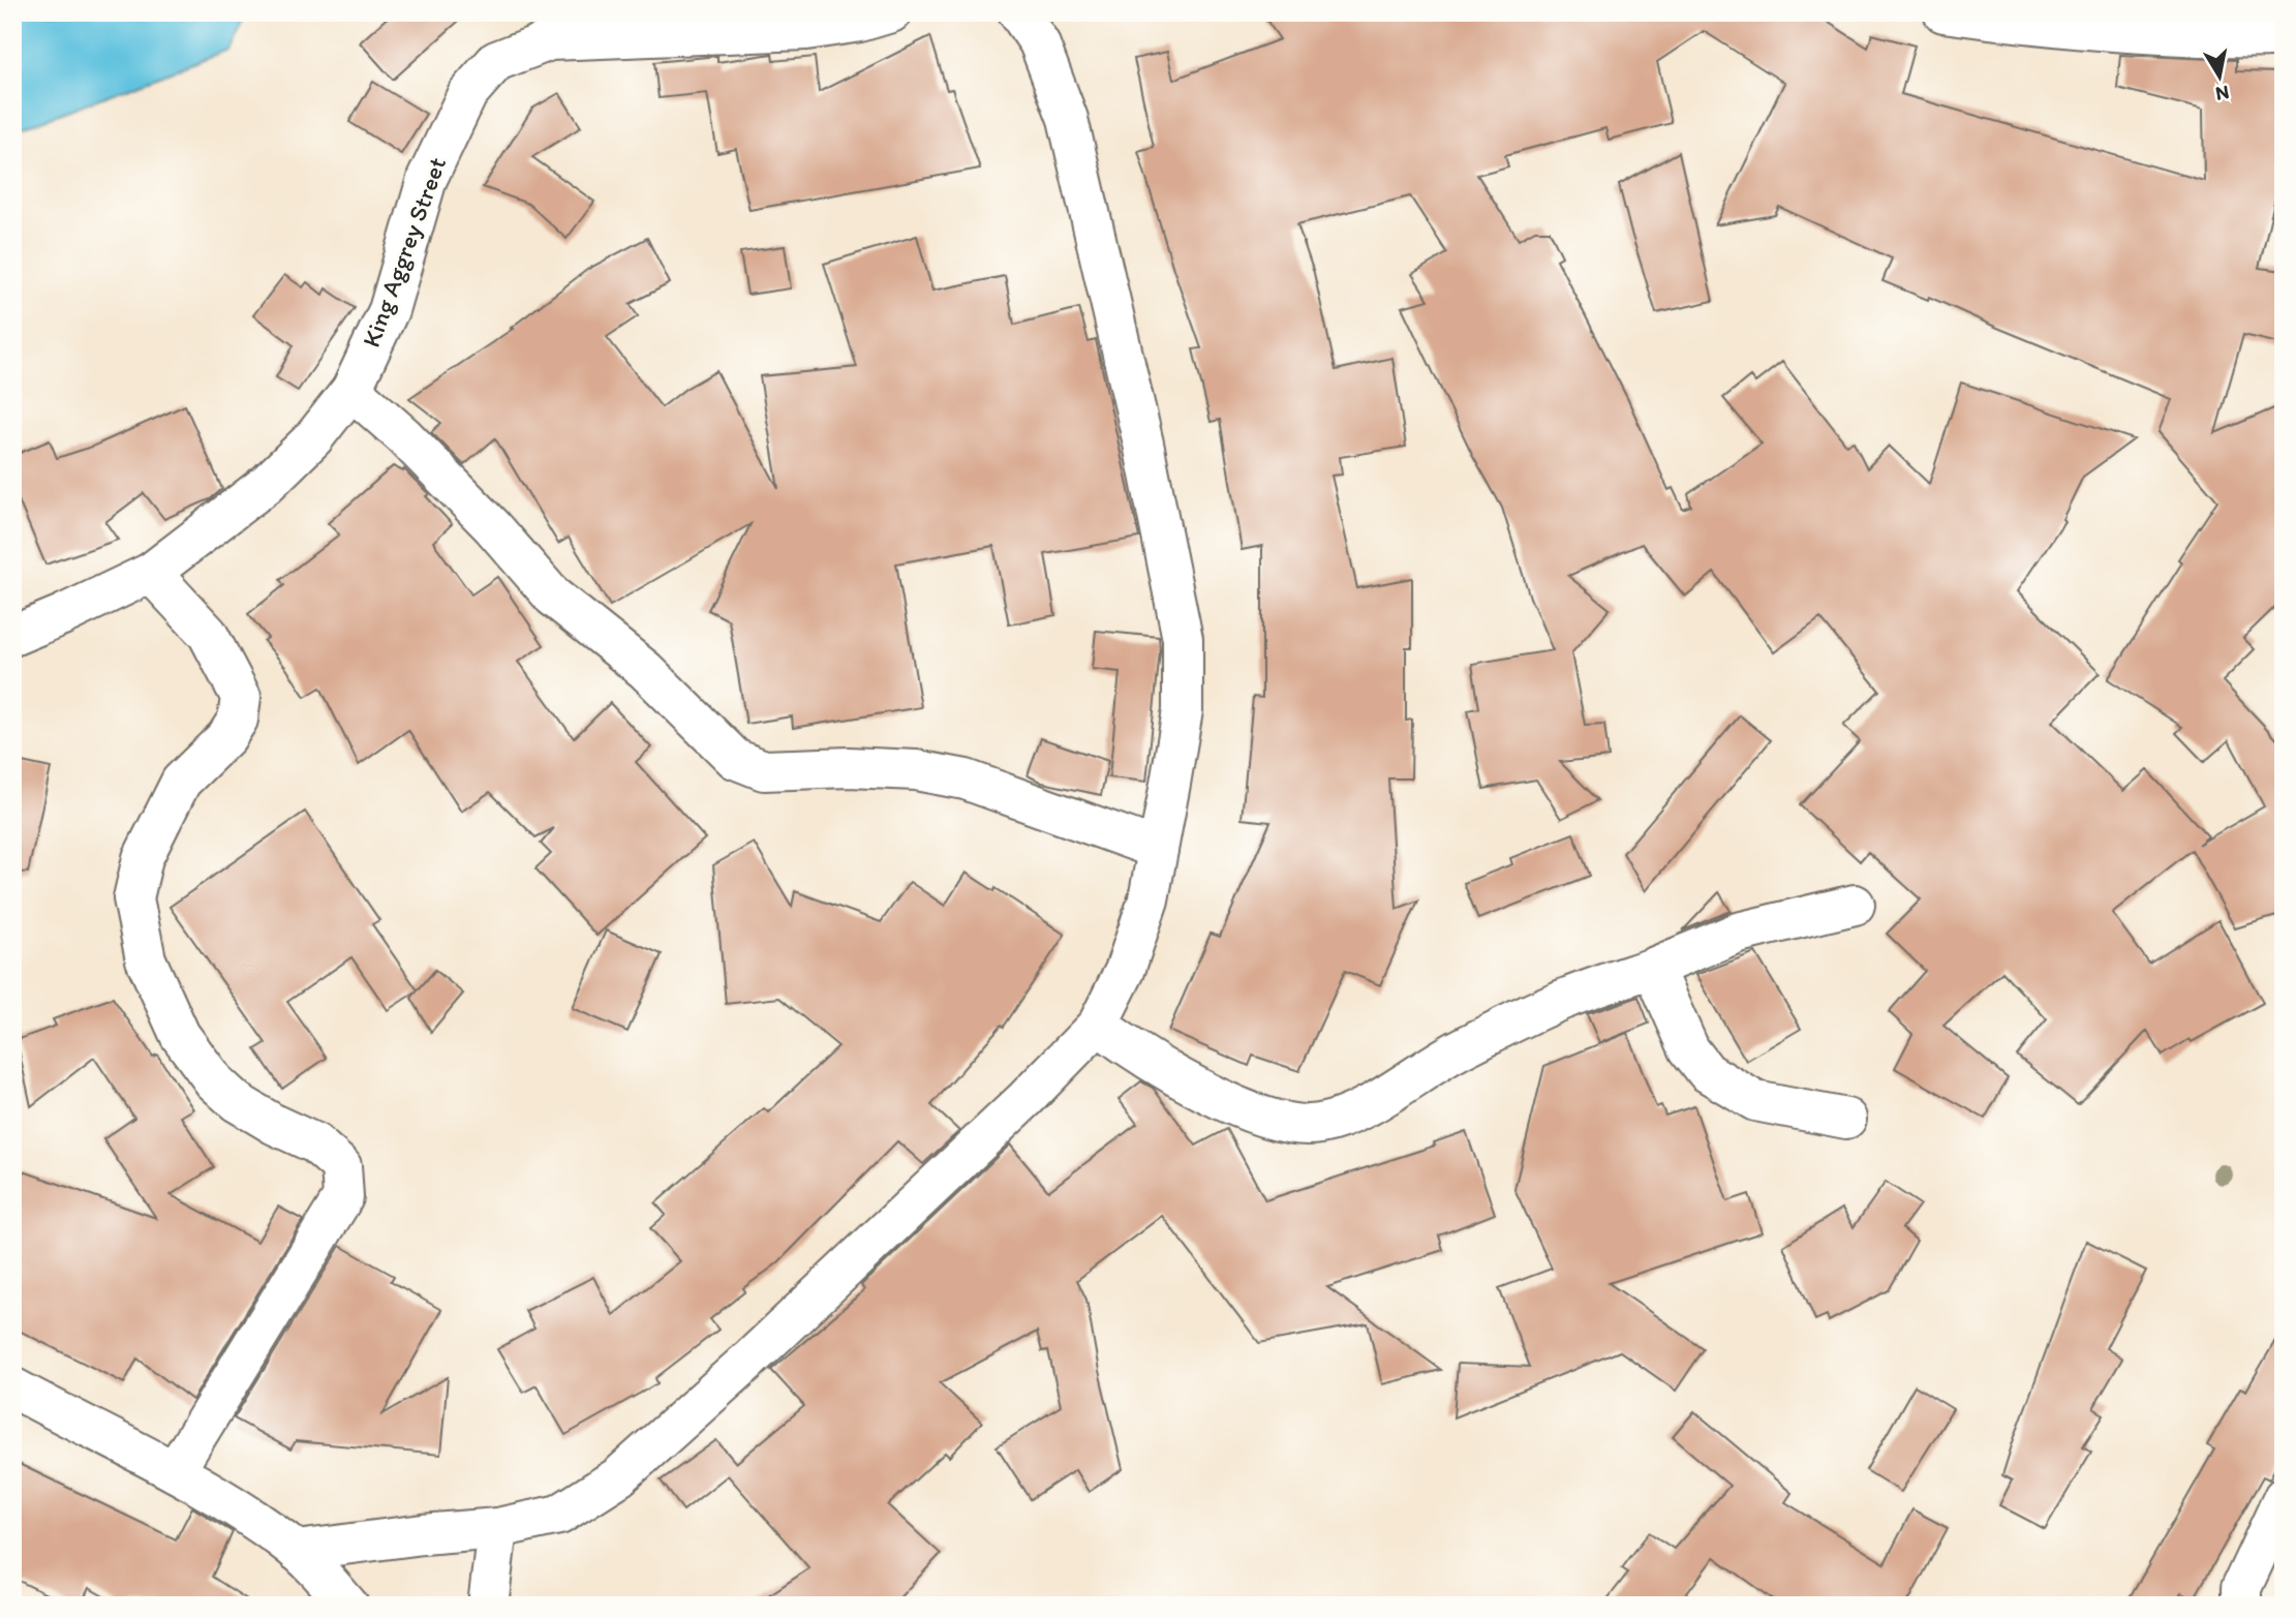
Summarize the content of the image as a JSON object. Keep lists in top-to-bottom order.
{
  "streets": {
    "street": ["King Aggrey Street"]
  },
  "north": "bottom"
}
